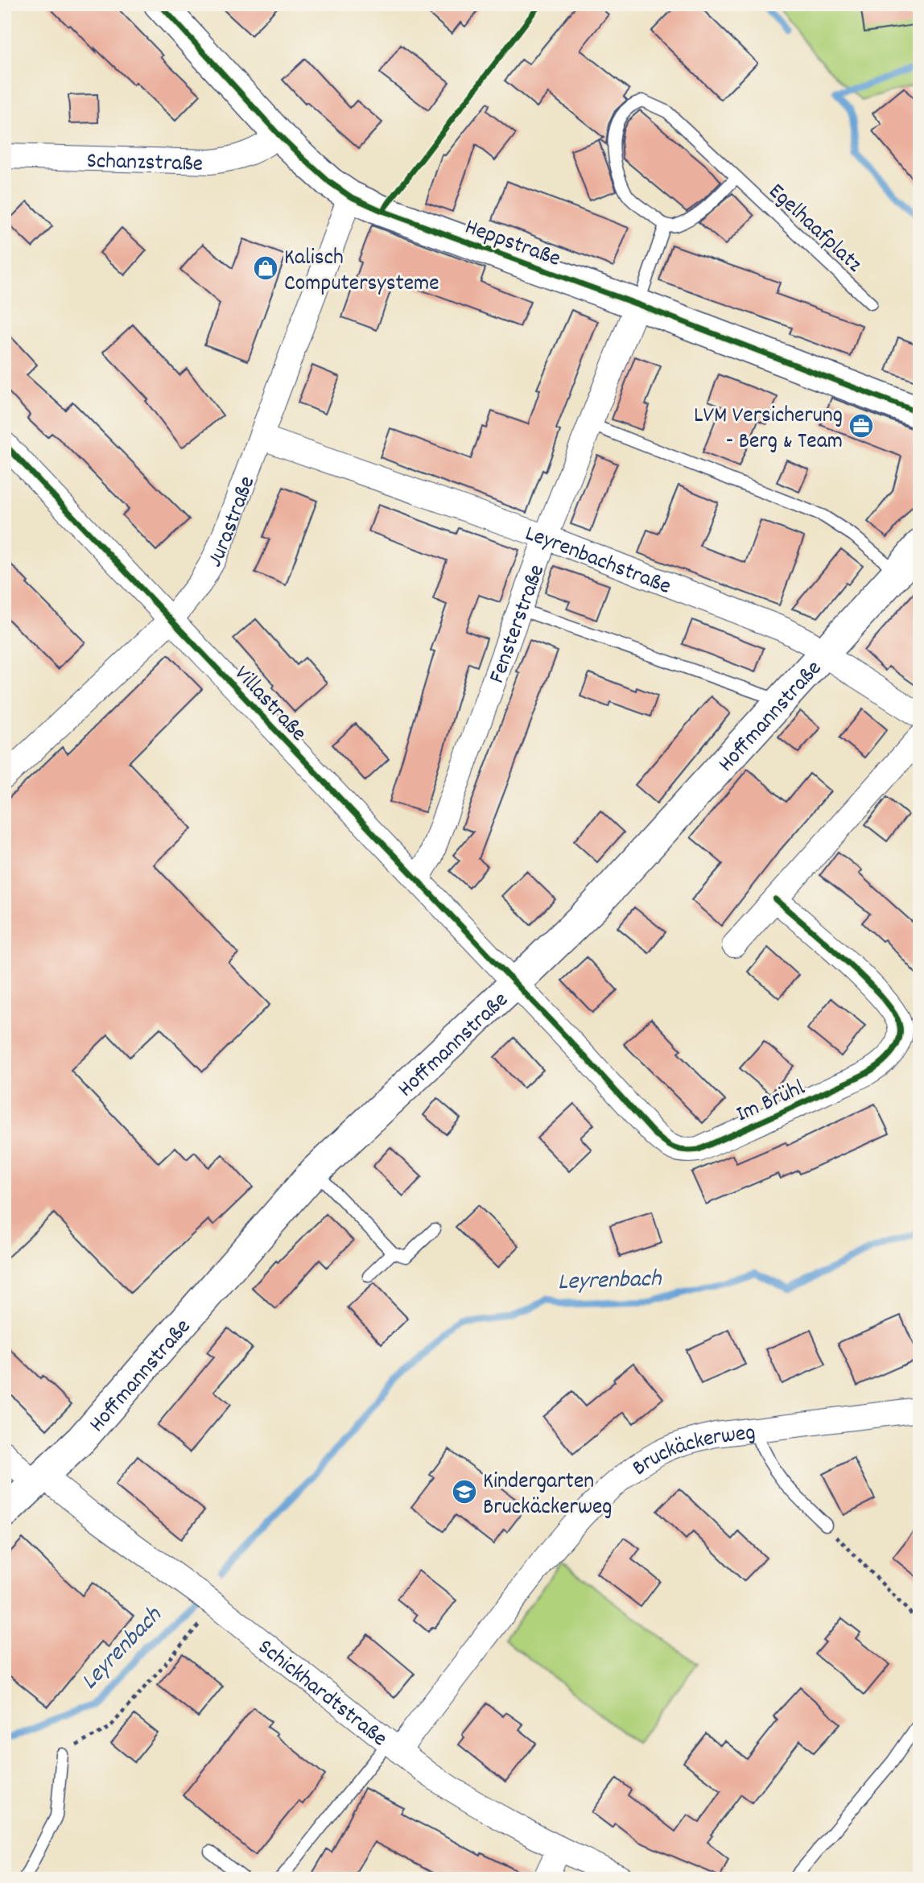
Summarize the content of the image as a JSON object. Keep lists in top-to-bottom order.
{
  "streets": {
    "street": [
      "Schanzstraße",
      "Heppstraße",
      "Jurastraße",
      "Leyrenbachstraße",
      "Fensterstraße",
      "Villastraße",
      "Hoffmannstraße",
      "Im Brühl",
      "Bruckäckerweg",
      "Schickhardtstraße"
    ],
    "lane": ["Egelhaafplatz"]
  },
  "crossings": [
    ["Schanzstraße", "Heppstraße"],
    ["Heppstraße", "Jurastraße"],
    ["Heppstraße", "Fensterstraße"],
    ["Jurastraße", "Leyrenbachstraße"],
    ["Jurastraße", "Villastraße"],
    ["Leyrenbachstraße", "Fensterstraße"],
    ["Leyrenbachstraße", "Hoffmannstraße"],
    ["Fensterstraße", "Villastraße"],
    ["Villastraße", "Hoffmannstraße"],
    ["Villastraße", "Im Brühl"],
    ["Hoffmannstraße", "Im Brühl"],
    ["Hoffmannstraße", "Schickhardtstraße"],
    ["Bruckäckerweg", "Schickhardtstraße"]
  ],
  "water": ["Leyrenbach"],
  "places": {
    "shop": ["Kalisch Computersysteme"],
    "office": ["LVM Versicherung - Berg & Team"],
    "school or university": ["Kindergarten Bruckäckerweg"]
  }
}
